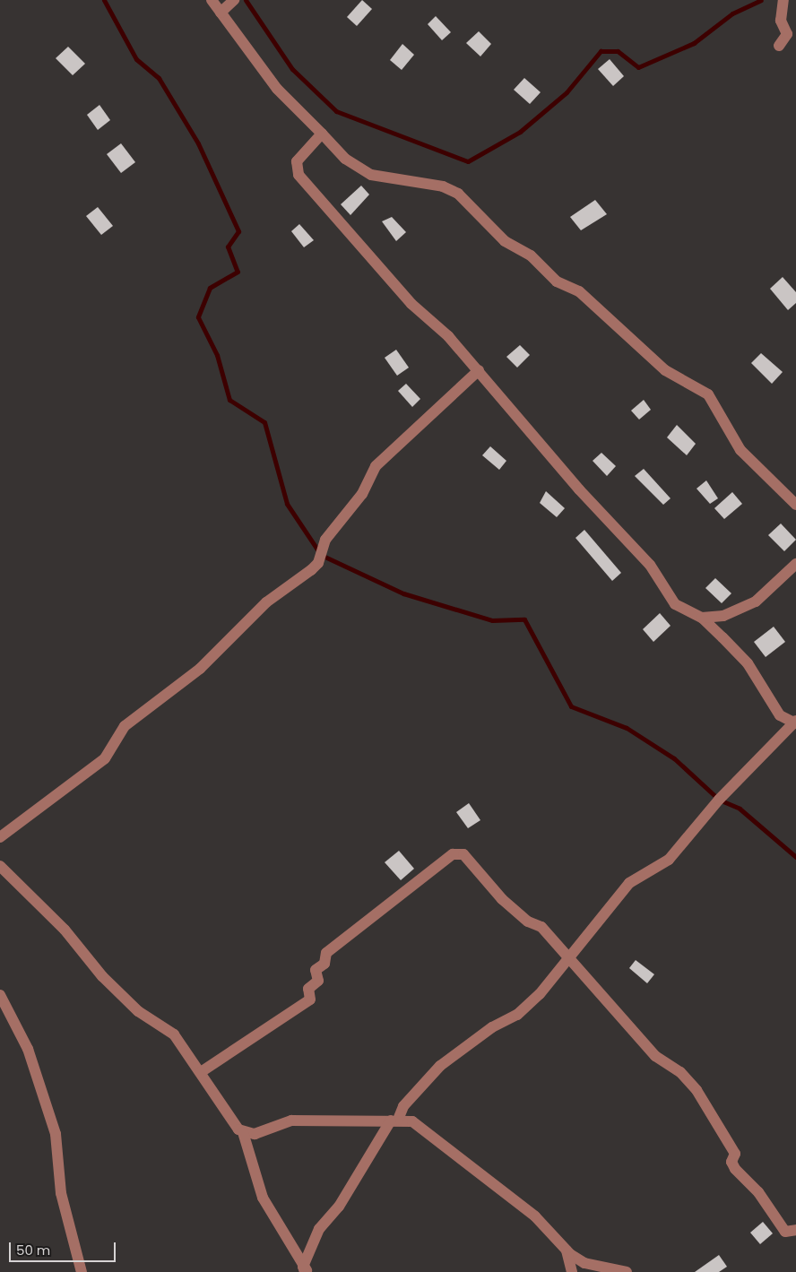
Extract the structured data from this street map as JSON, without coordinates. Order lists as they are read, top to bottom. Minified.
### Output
{"scale_bar":"50 m"}
